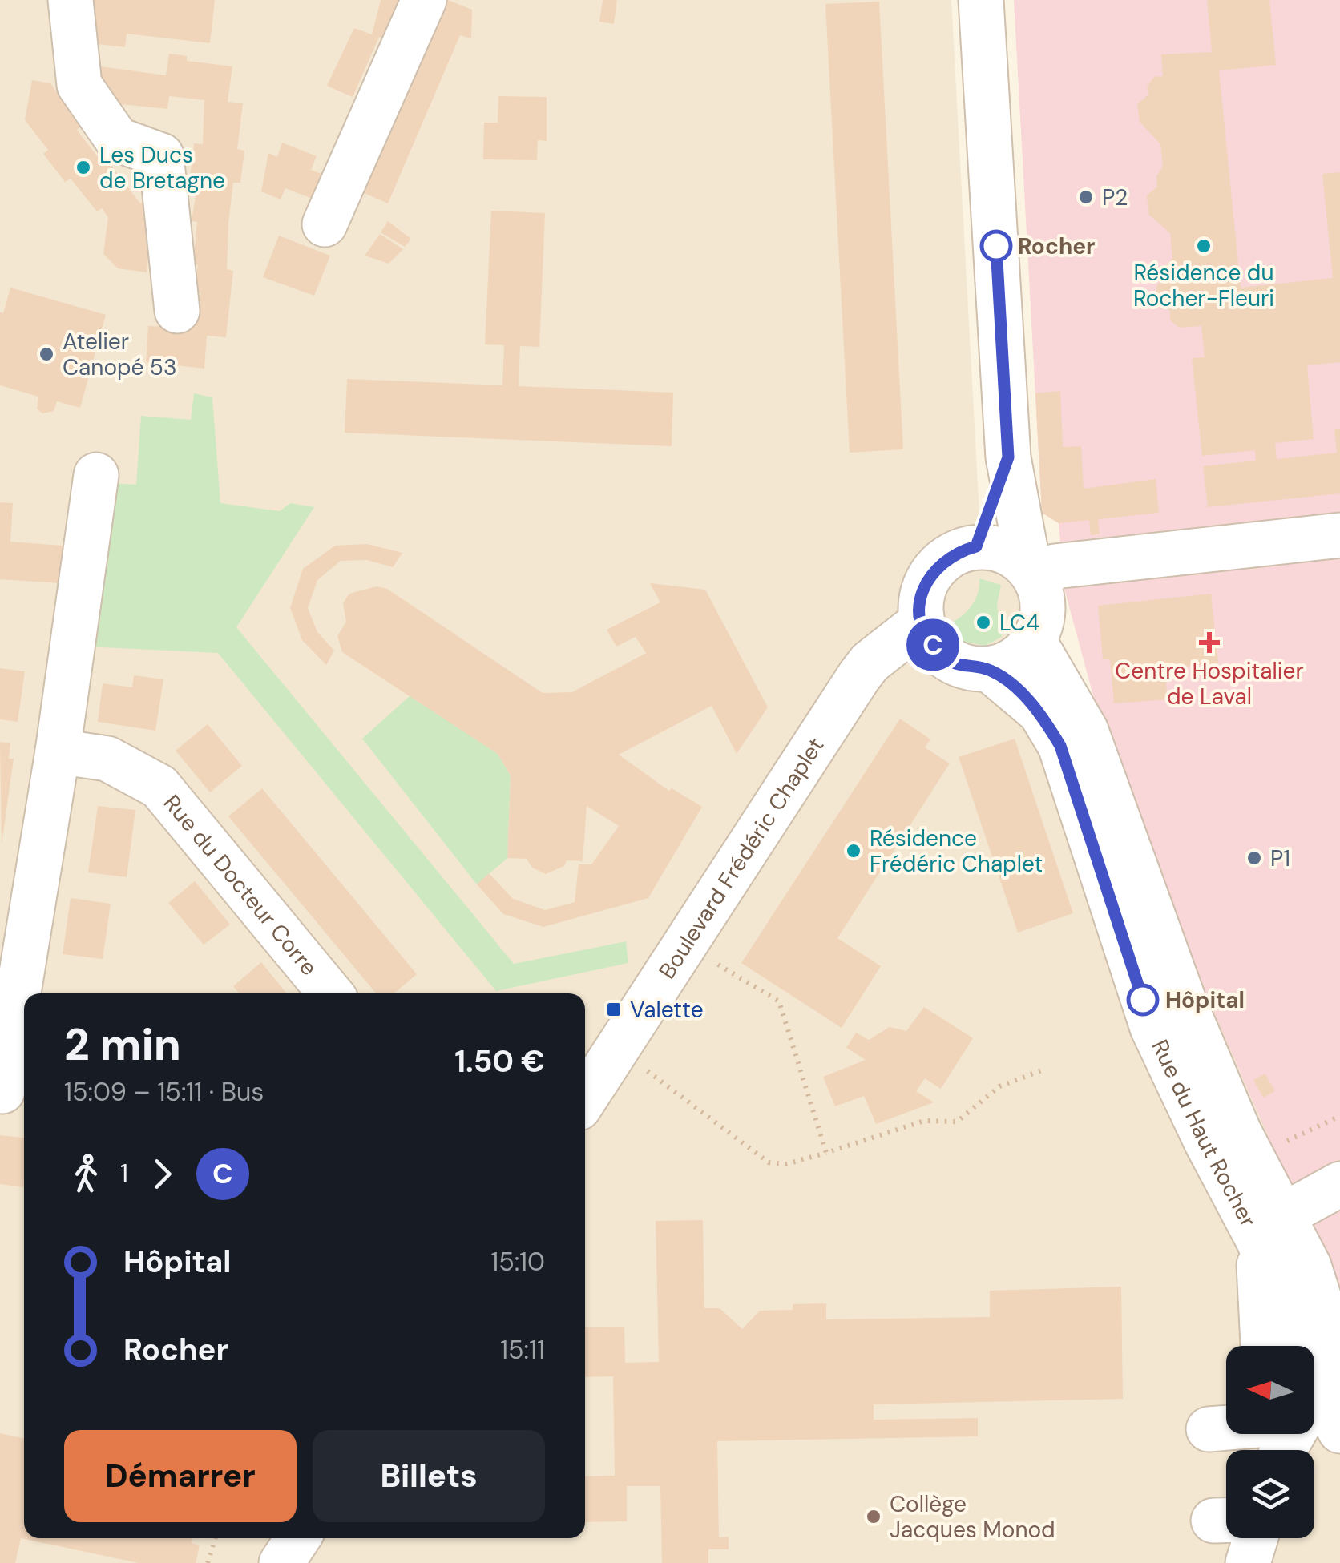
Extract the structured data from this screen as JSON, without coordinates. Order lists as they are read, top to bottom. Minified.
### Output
{"streets":{"street":["Boulevard Frédéric Chaplet","Rue du Docteur Corre","Rue du Haut Rocher"]},"crossings":[["Boulevard Frédéric Chaplet","Rue du Haut Rocher"]],"places":{"other":["Les Ducs de Bretagne","P2","Rocher","Résidence du Rocher-Fleuri","Atelier Canopé 53","LC4","Résidence Frédéric Chaplet","P1","Hôpital","Collège Jacques Monod"],"health":["Centre Hospitalier de Laval"],"transit":["Valette"]},"lines":["bus line C"],"north":"left","page":{"on_map":"C","heading":["2 min","15:09 – 15:11 · Bus","1.50 €"],"legs":["1","C"],"list":[{"name":"Hôpital","value":"15:10"},{"name":"Rocher","value":"15:11"}],"buttons":["Démarrer","Billets"]}}
